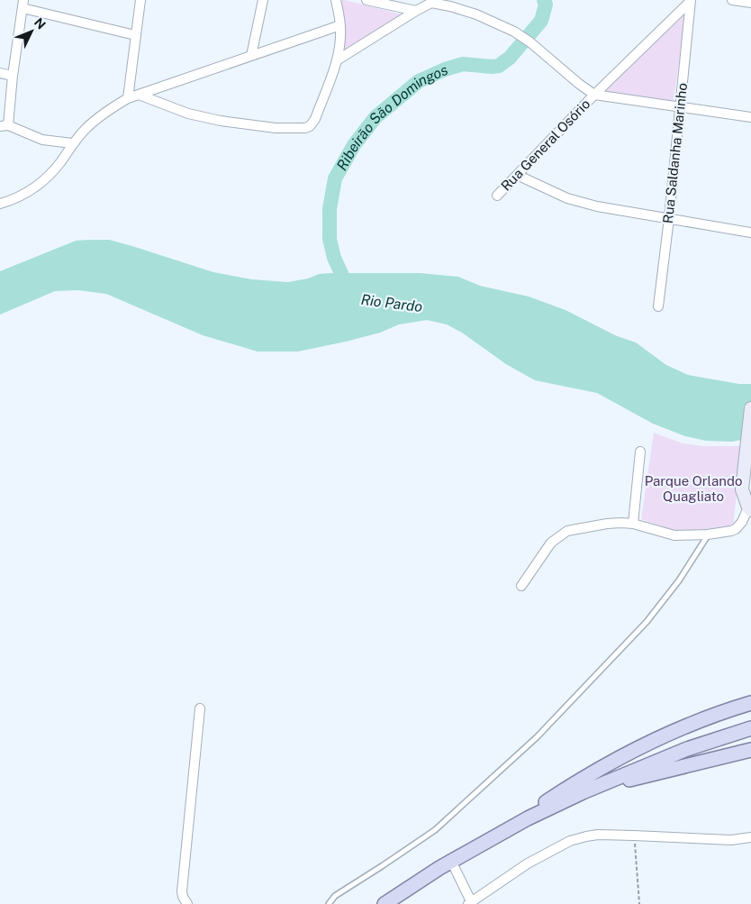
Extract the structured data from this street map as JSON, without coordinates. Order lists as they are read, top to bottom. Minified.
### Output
{"streets":{"street":["Rua General Osório","Rua Saldanha Marinho"]},"crossings":[["Rua General Osório","Rua Saldanha Marinho"]],"water":["Ribeirão São Domingos","Rio Pardo"],"parks":["Parque Orlando Quagliato"],"north":"top right"}
